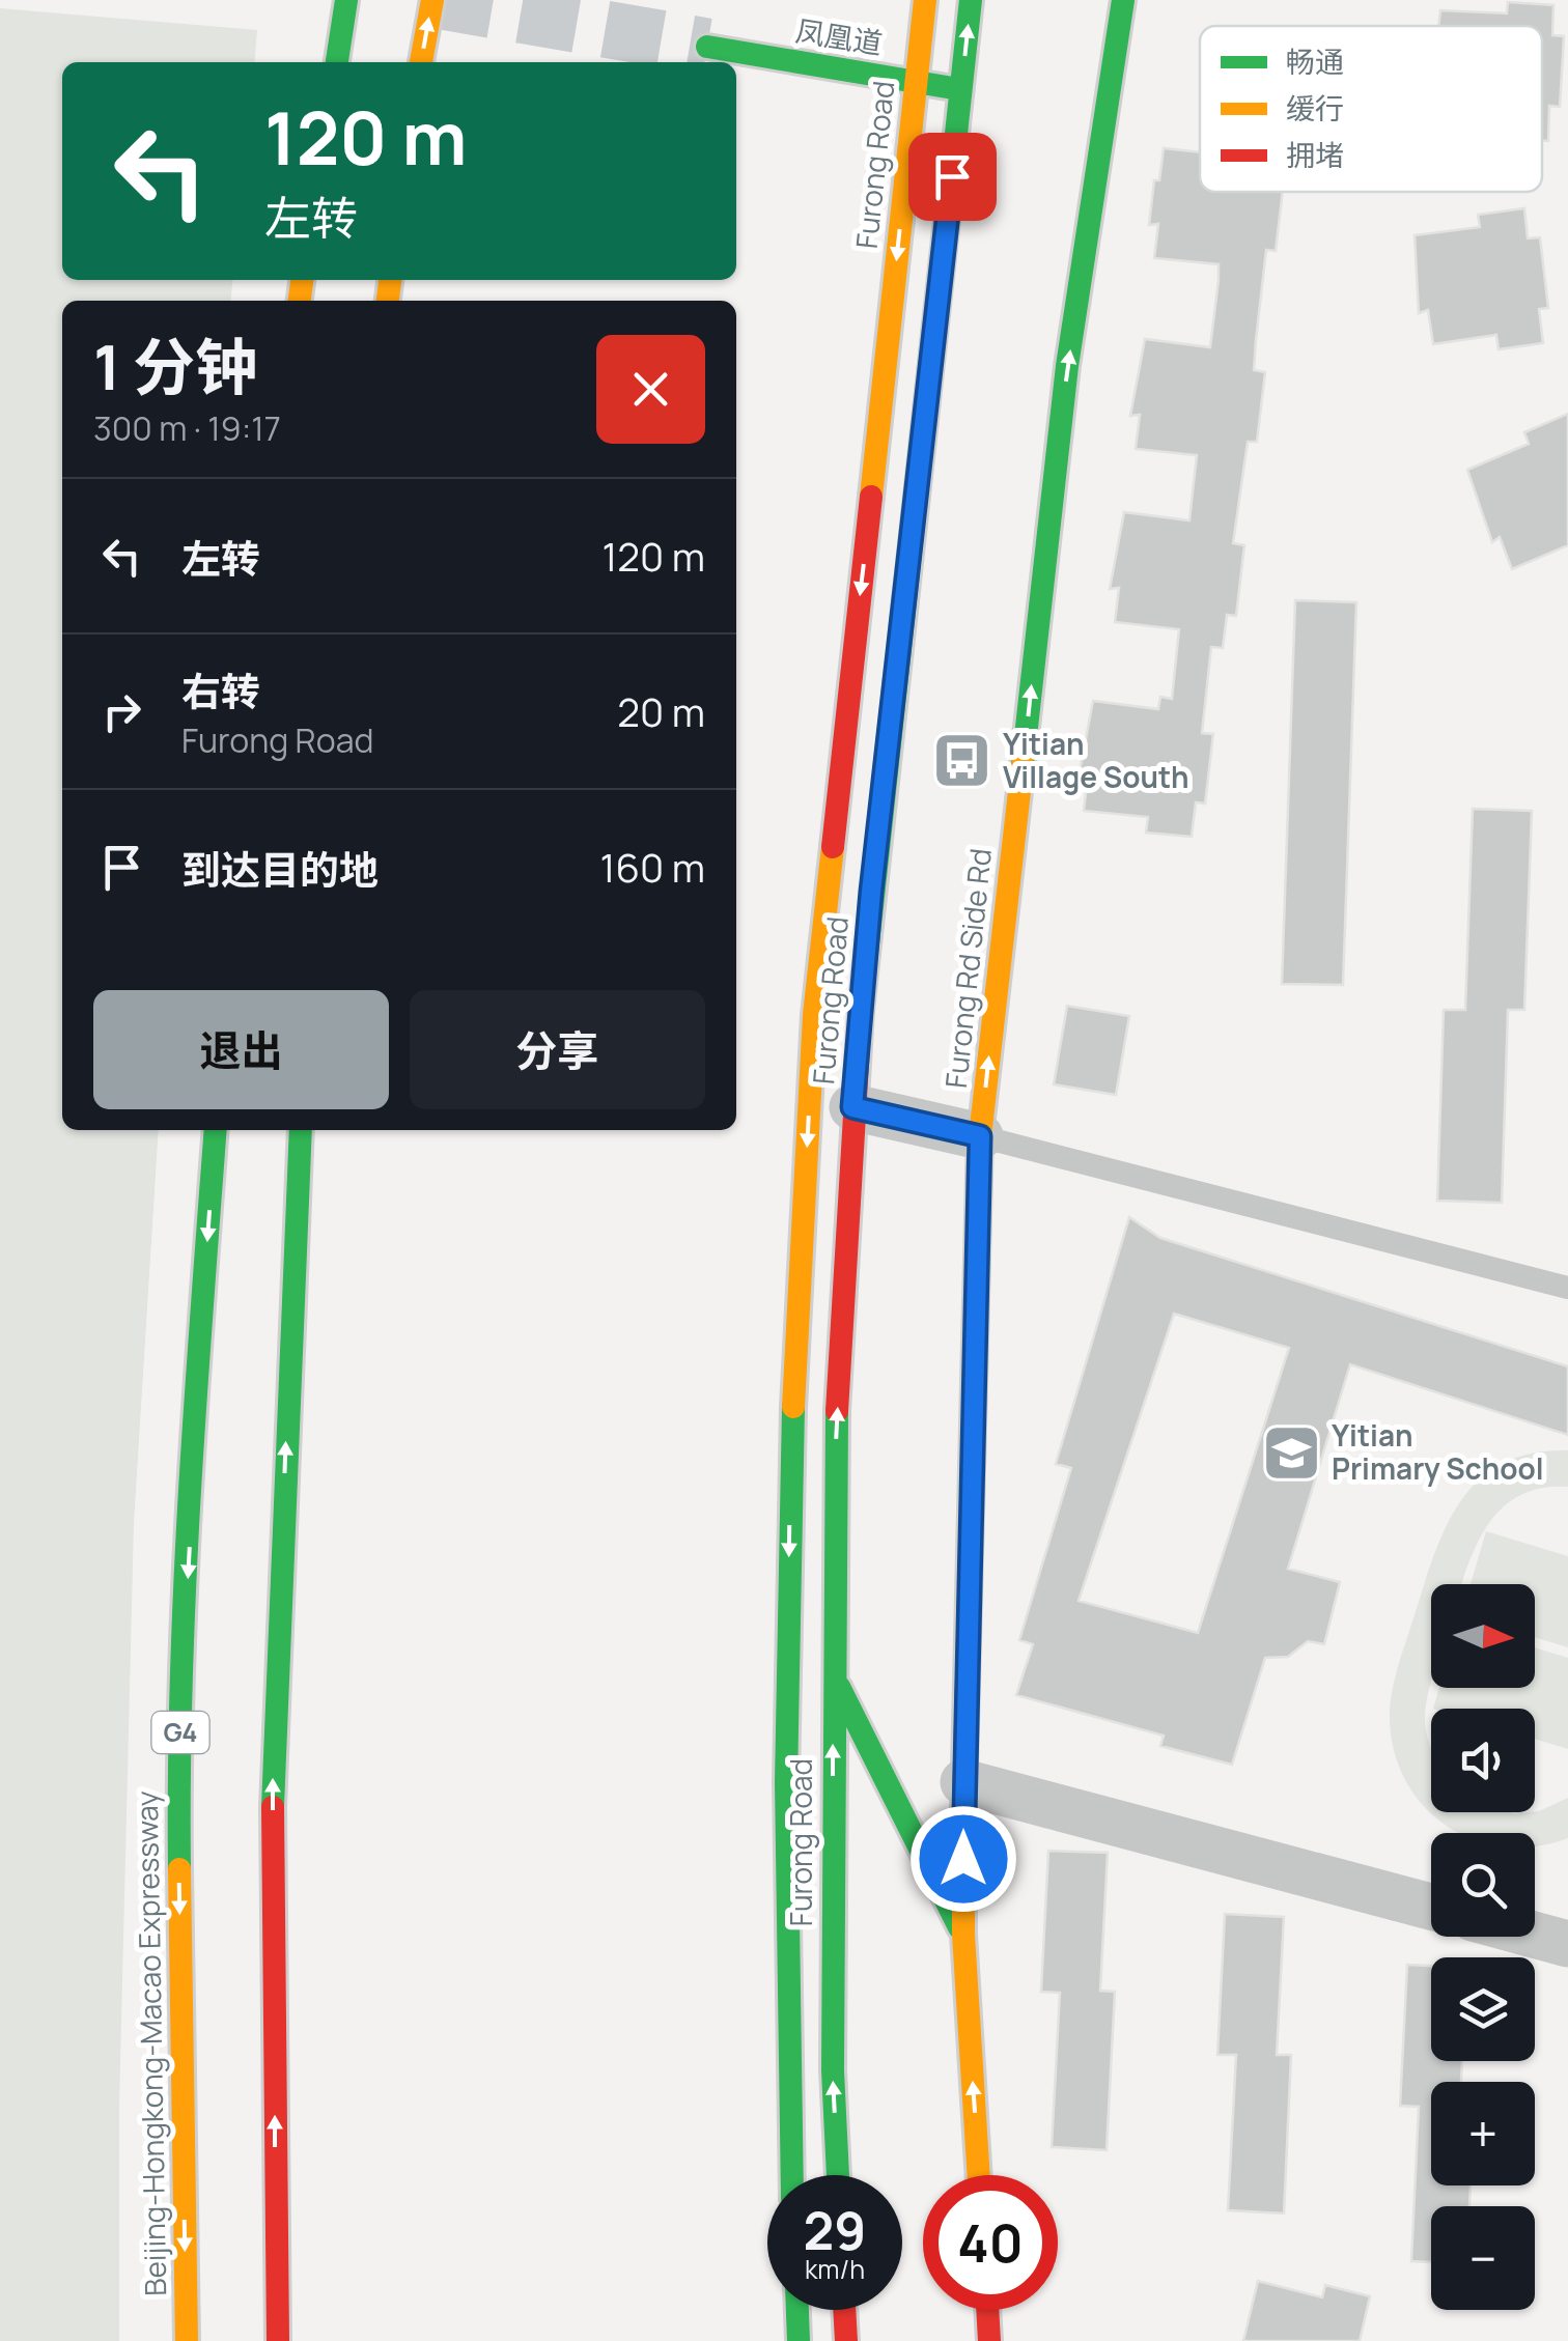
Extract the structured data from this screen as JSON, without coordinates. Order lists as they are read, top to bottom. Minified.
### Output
{"streets":{"main road":["凤凰道","Furong Road","Furong Rd Side Rd","G4","Beijing-Hongkong-Macao Expressway"]},"crossings":[["凤凰道","Furong Road"]],"one_way":["Furong Rd Side Rd"],"places":{"bus stop":["Yitian Village South"],"school or university":["Yitian Primary School"]},"legend":["畅通","缓行","拥堵"],"north":"right","page":{"turn":["120 m","左转"],"heading":["1 分钟","300 m · 19:17"],"list":[{"name":"左转","value":"120 m"},{"name":"右转","note":"Furong Road","value":"20 m"},{"name":"到达目的地","value":"160 m"}],"buttons":["退出","分享"],"map_buttons":["+","−"],"speed":"29 km/h","limit":"40"}}
